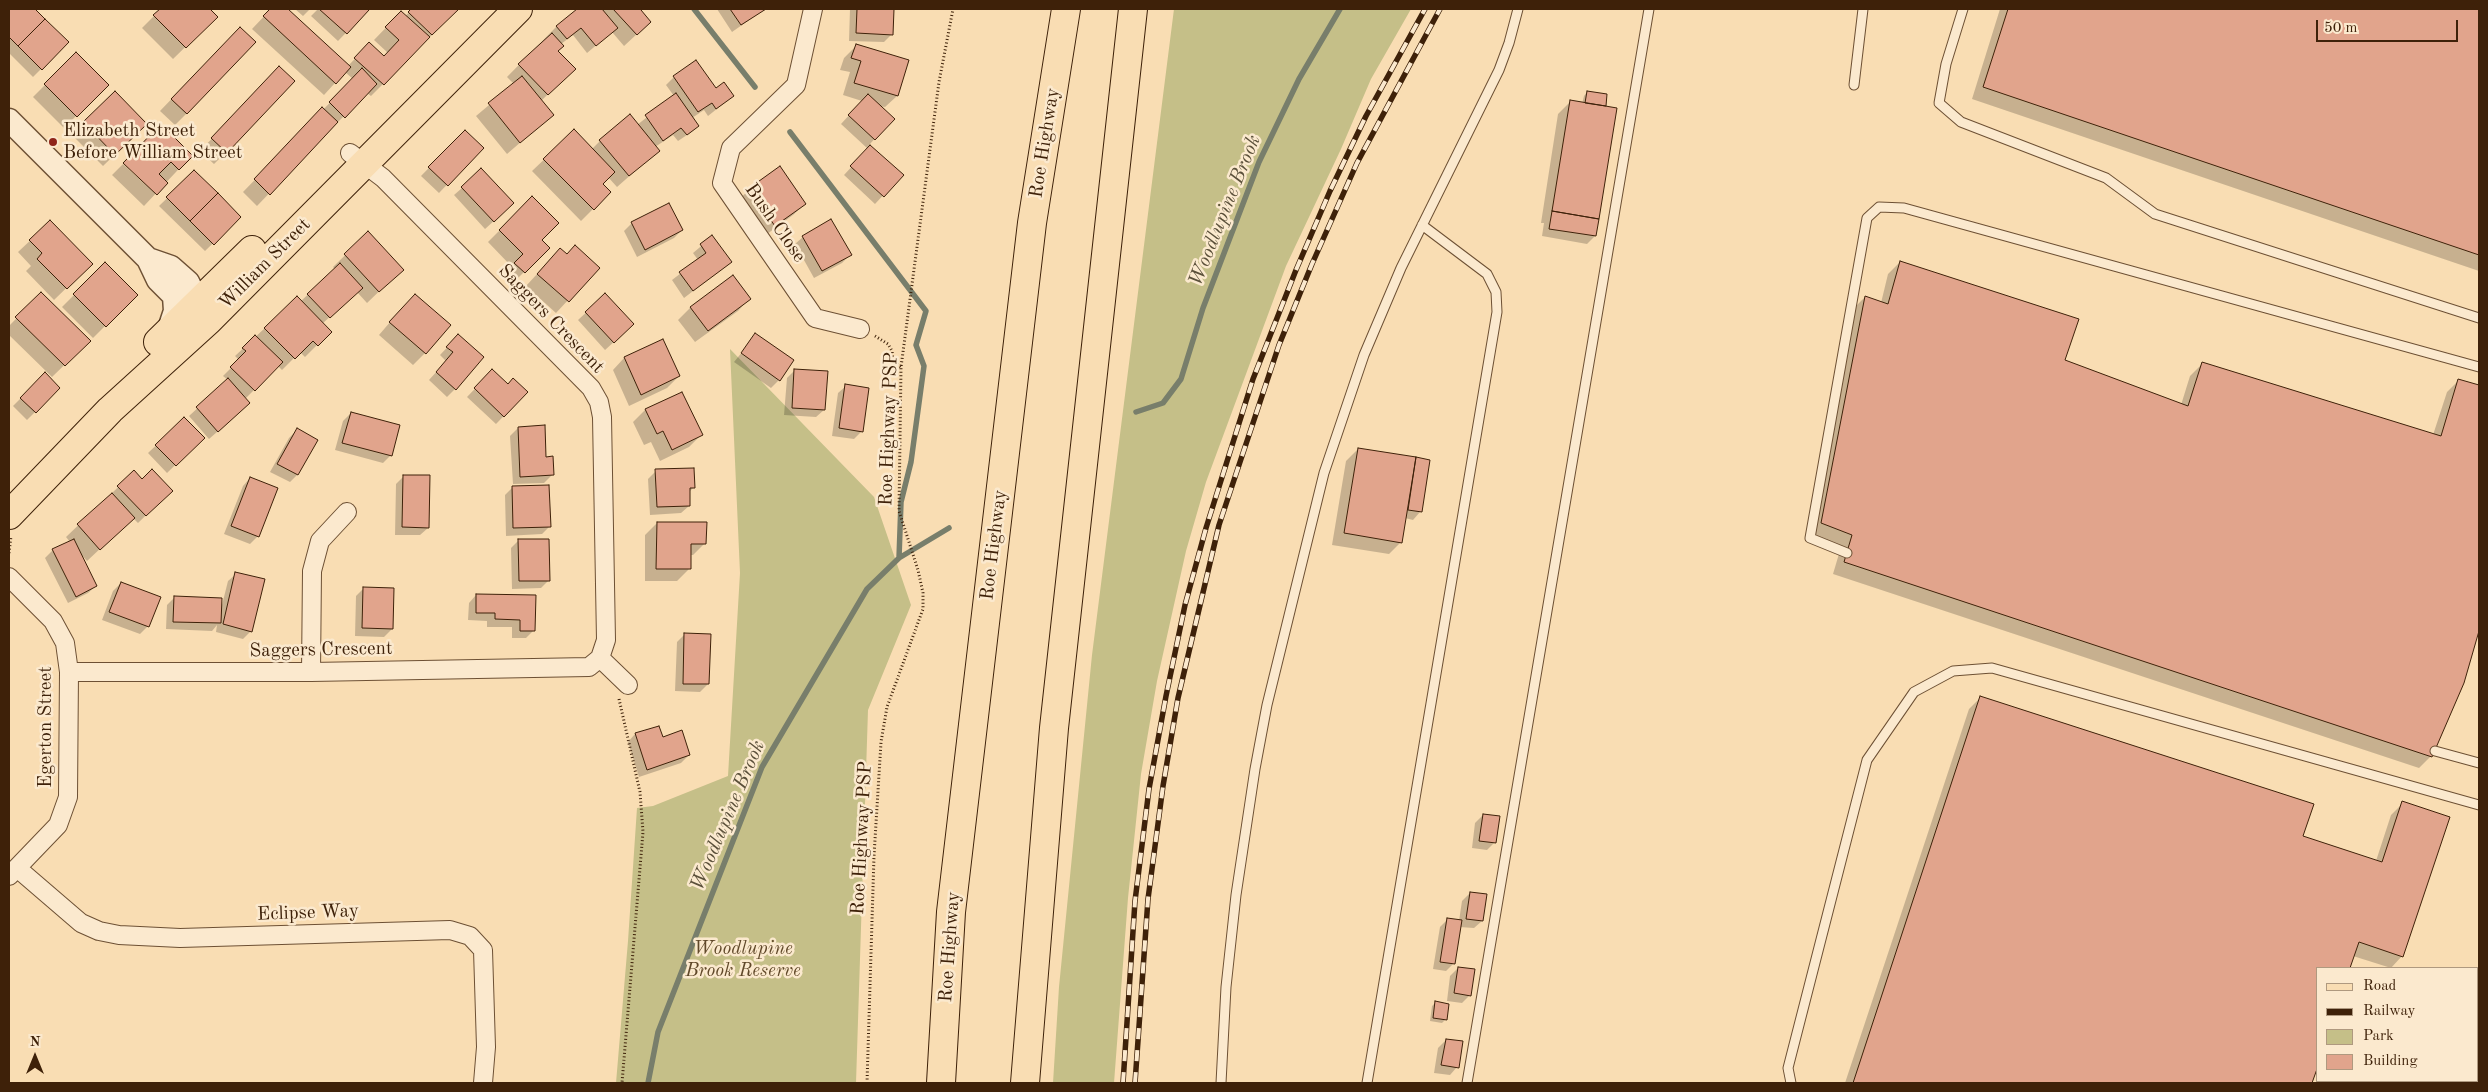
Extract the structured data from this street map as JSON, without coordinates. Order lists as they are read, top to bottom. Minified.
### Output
{"streets":{"main road":["Roe Highway","William Street"],"street":["Bush Close","Saggers Crescent","Egerton Street","Eclipse Way"],"path":["Roe Highway PSP"]},"crossings":[["William Street","Saggers Crescent"],["Saggers Crescent","Egerton Street"],["Egerton Street","Eclipse Way"]],"water":["Woodlupine Brook"],"parks":["Woodlupine Brook Reserve"],"places":["Elizabeth Street Before William Street"],"legend":["Road","Railway","Park","Building"],"scale_bar":"50 m","north":"top"}
